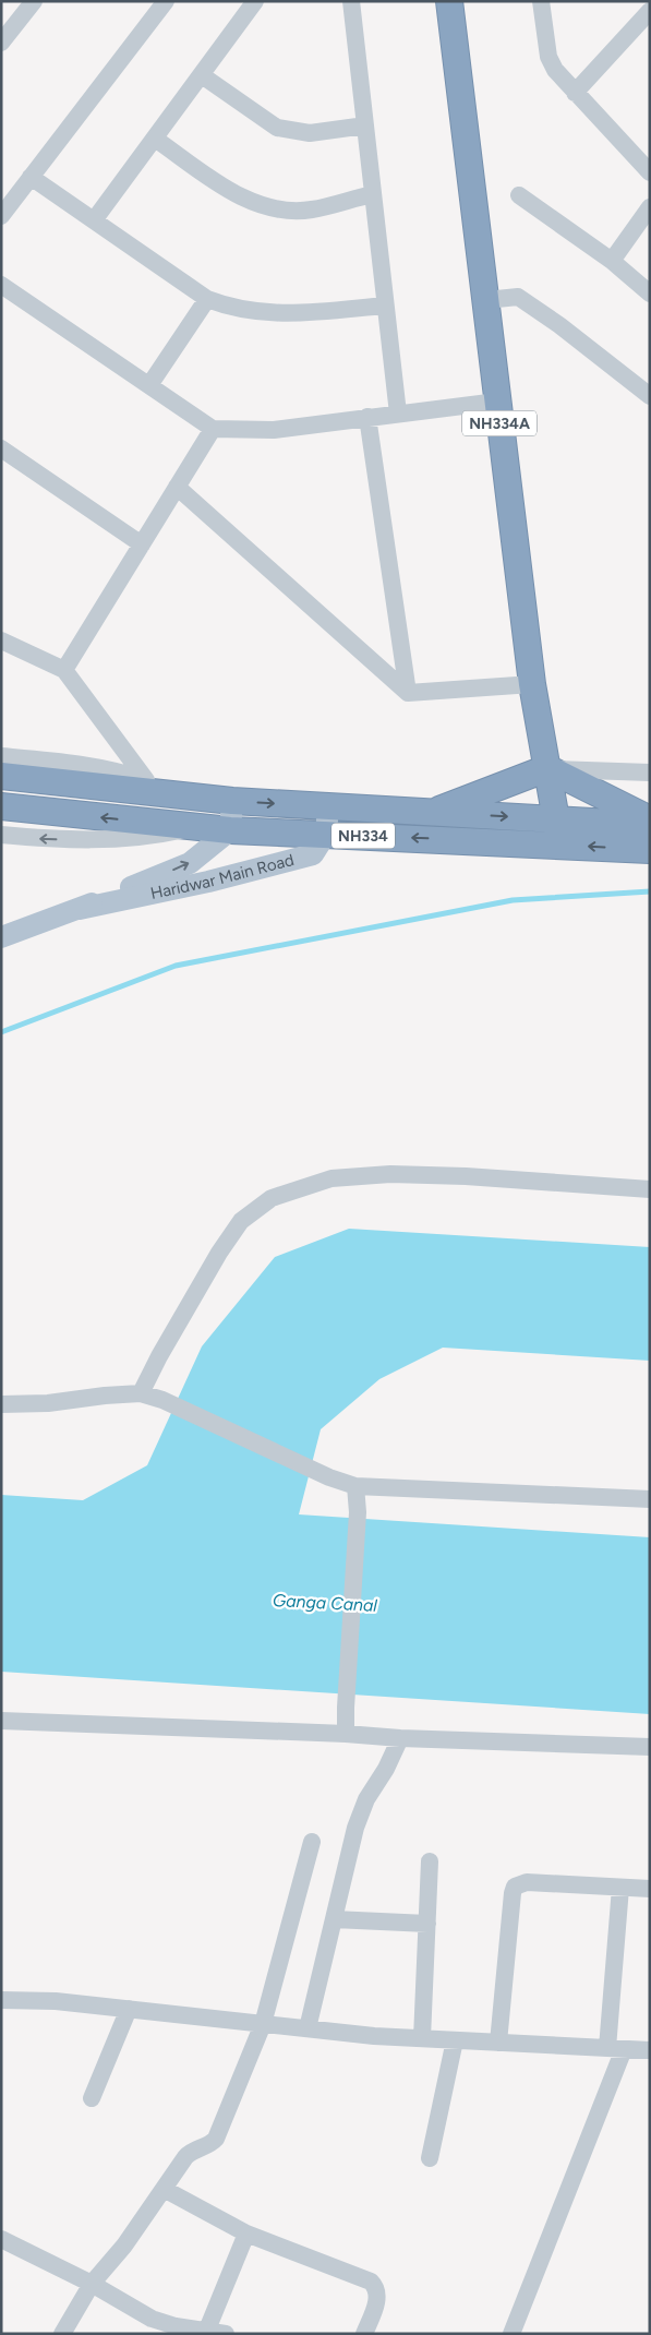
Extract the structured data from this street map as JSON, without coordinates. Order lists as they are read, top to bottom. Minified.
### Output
{"streets":{"highway":["NH334A","NH334"],"main road":["Haridwar Main Road"]},"crossings":[["NH334A","NH334"],["NH334","Haridwar Main Road"]],"water":["Ganga Canal"]}
